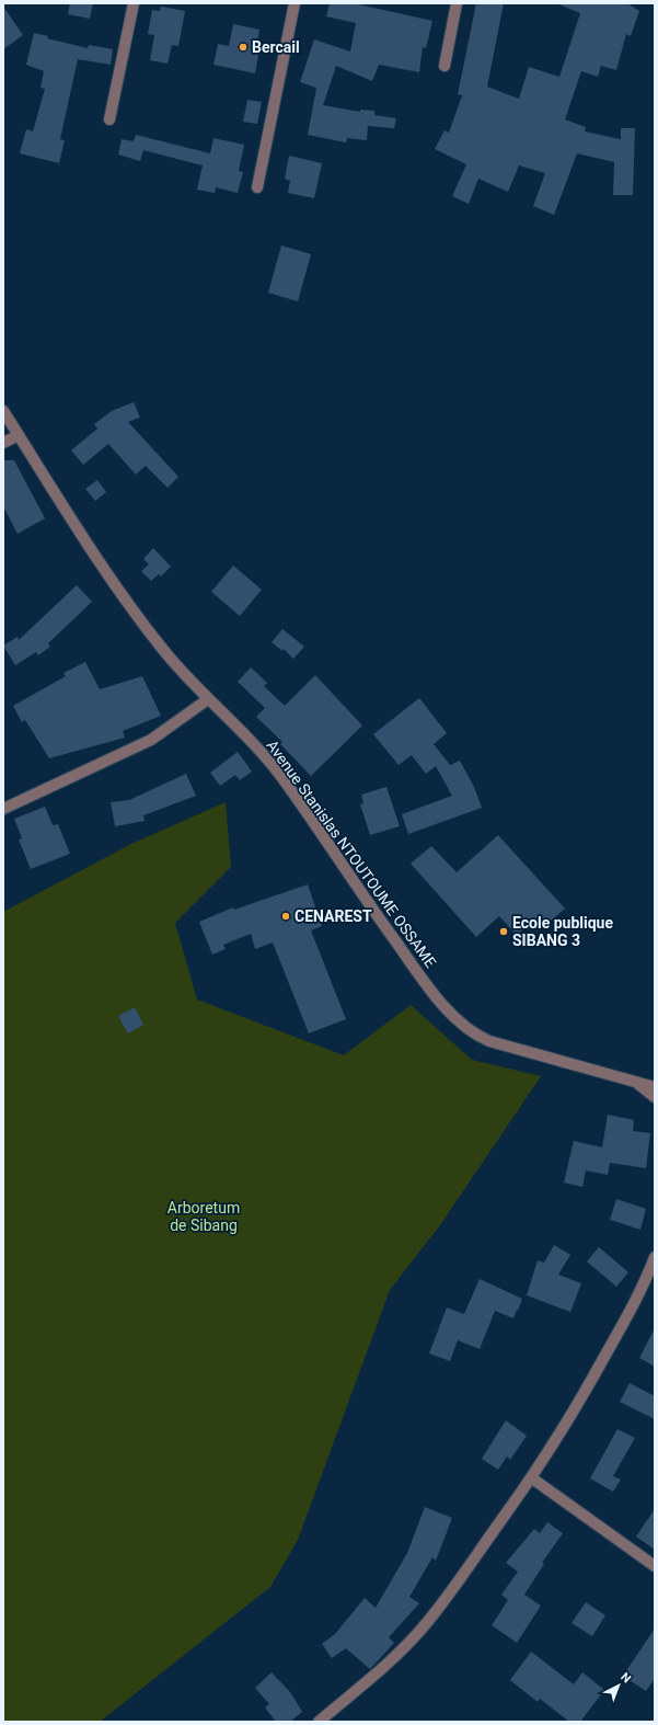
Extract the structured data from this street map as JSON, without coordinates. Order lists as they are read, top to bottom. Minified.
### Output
{"streets":{"street":["Avenue Stanislas NTOUTOUME OSSAME"]},"parks":["Arboretum de Sibang"],"places":["Bercail","CENAREST","Ecole publique SIBANG 3"],"north":"top right"}
